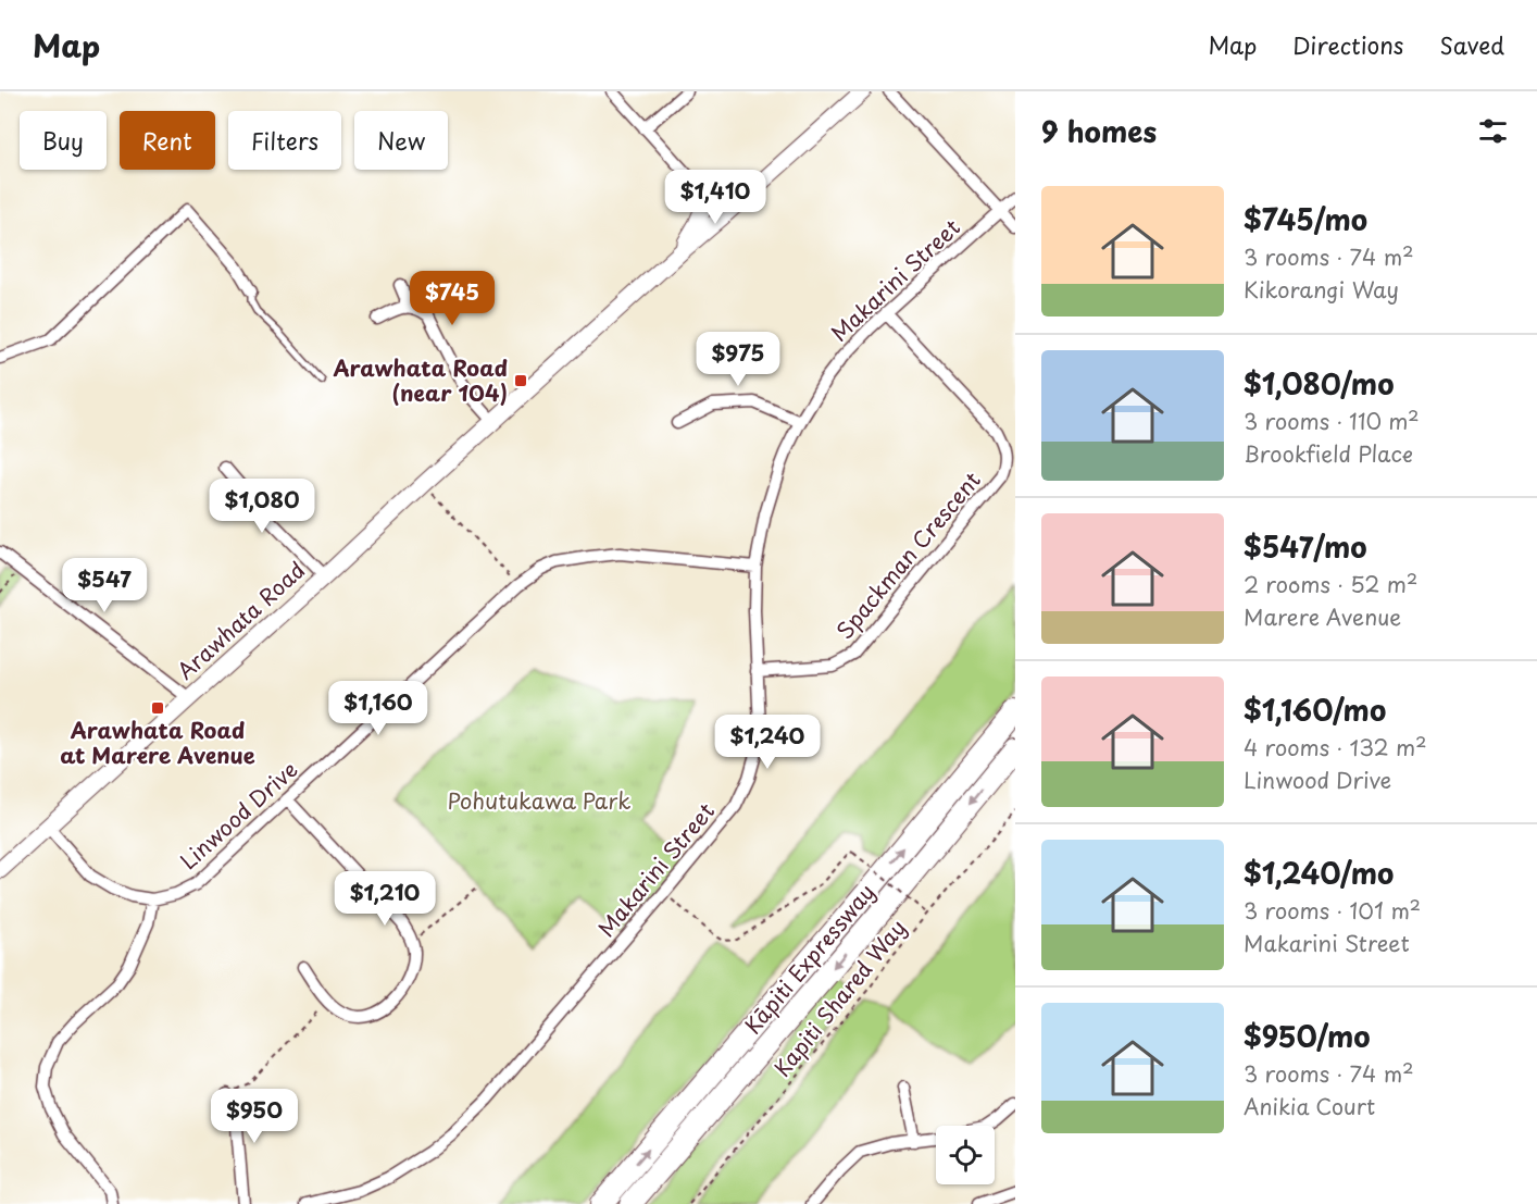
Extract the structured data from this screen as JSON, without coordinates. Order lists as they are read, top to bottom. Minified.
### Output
{"streets":{"highway":["Kāpiti Expressway"],"main road":["Arawhata Road"],"street":["Makarini Street","Spackman Crescent","Linwood Drive"],"path":["Kapiti Shared Way"]},"crossings":[["Makarini Street","Spackman Crescent"],["Makarini Street","Linwood Drive"],["Arawhata Road","Linwood Drive"]],"parks":["Pohutukawa Park"],"places":{"transit":["Arawhata Road (near 104)","Arawhata Road at Marere Avenue"]},"page":{"header":"Map","nav":["Map","Directions","Saved"],"heading":"9 homes","chip":["Buy","Rent","Filters","New"],"price":["$1,410","$745","$975","$1,080","$547","$1,160","$1,240","$1,210","$950"],"list":[{"name":"$745/mo","note":"3 rooms · 74 m² · Kikorangi Way"},{"name":"$1,080/mo","note":"3 rooms · 110 m² · Brookfield Place"},{"name":"$547/mo","note":"2 rooms · 52 m² · Marere Avenue"},{"name":"$1,160/mo","note":"4 rooms · 132 m² · Linwood Drive"},{"name":"$1,240/mo","note":"3 rooms · 101 m² · Makarini Street"},{"name":"$950/mo","note":"3 rooms · 74 m² · Anikia Court"}]}}
